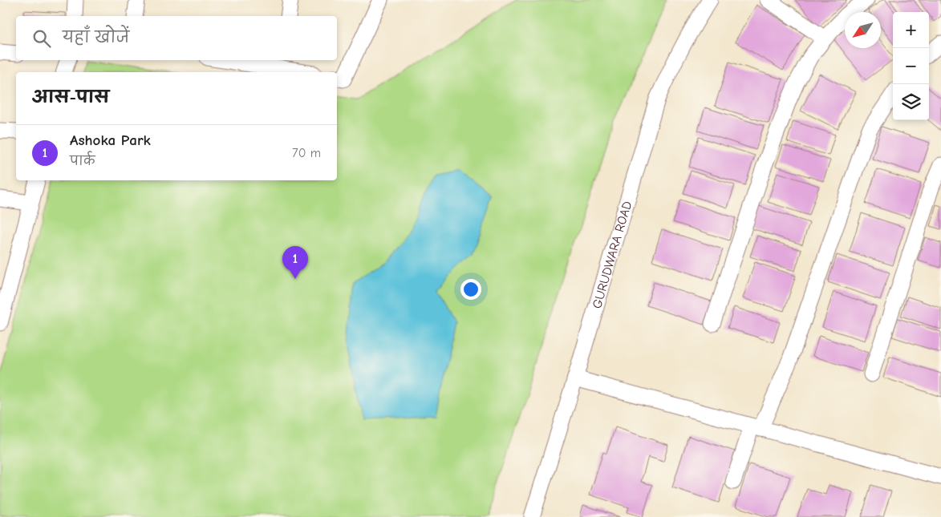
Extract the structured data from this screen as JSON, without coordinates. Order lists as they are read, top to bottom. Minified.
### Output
{"streets":{"street":["GURUDWARA ROAD"]},"north":"bottom left","page":{"map_buttons":["+","−"],"search":"यहाँ खोजें","heading":"आस-पास","list":[{"mark":"1","name":"Ashoka Park","note":"पार्क","value":"70 m"}],"pins":"1"}}
